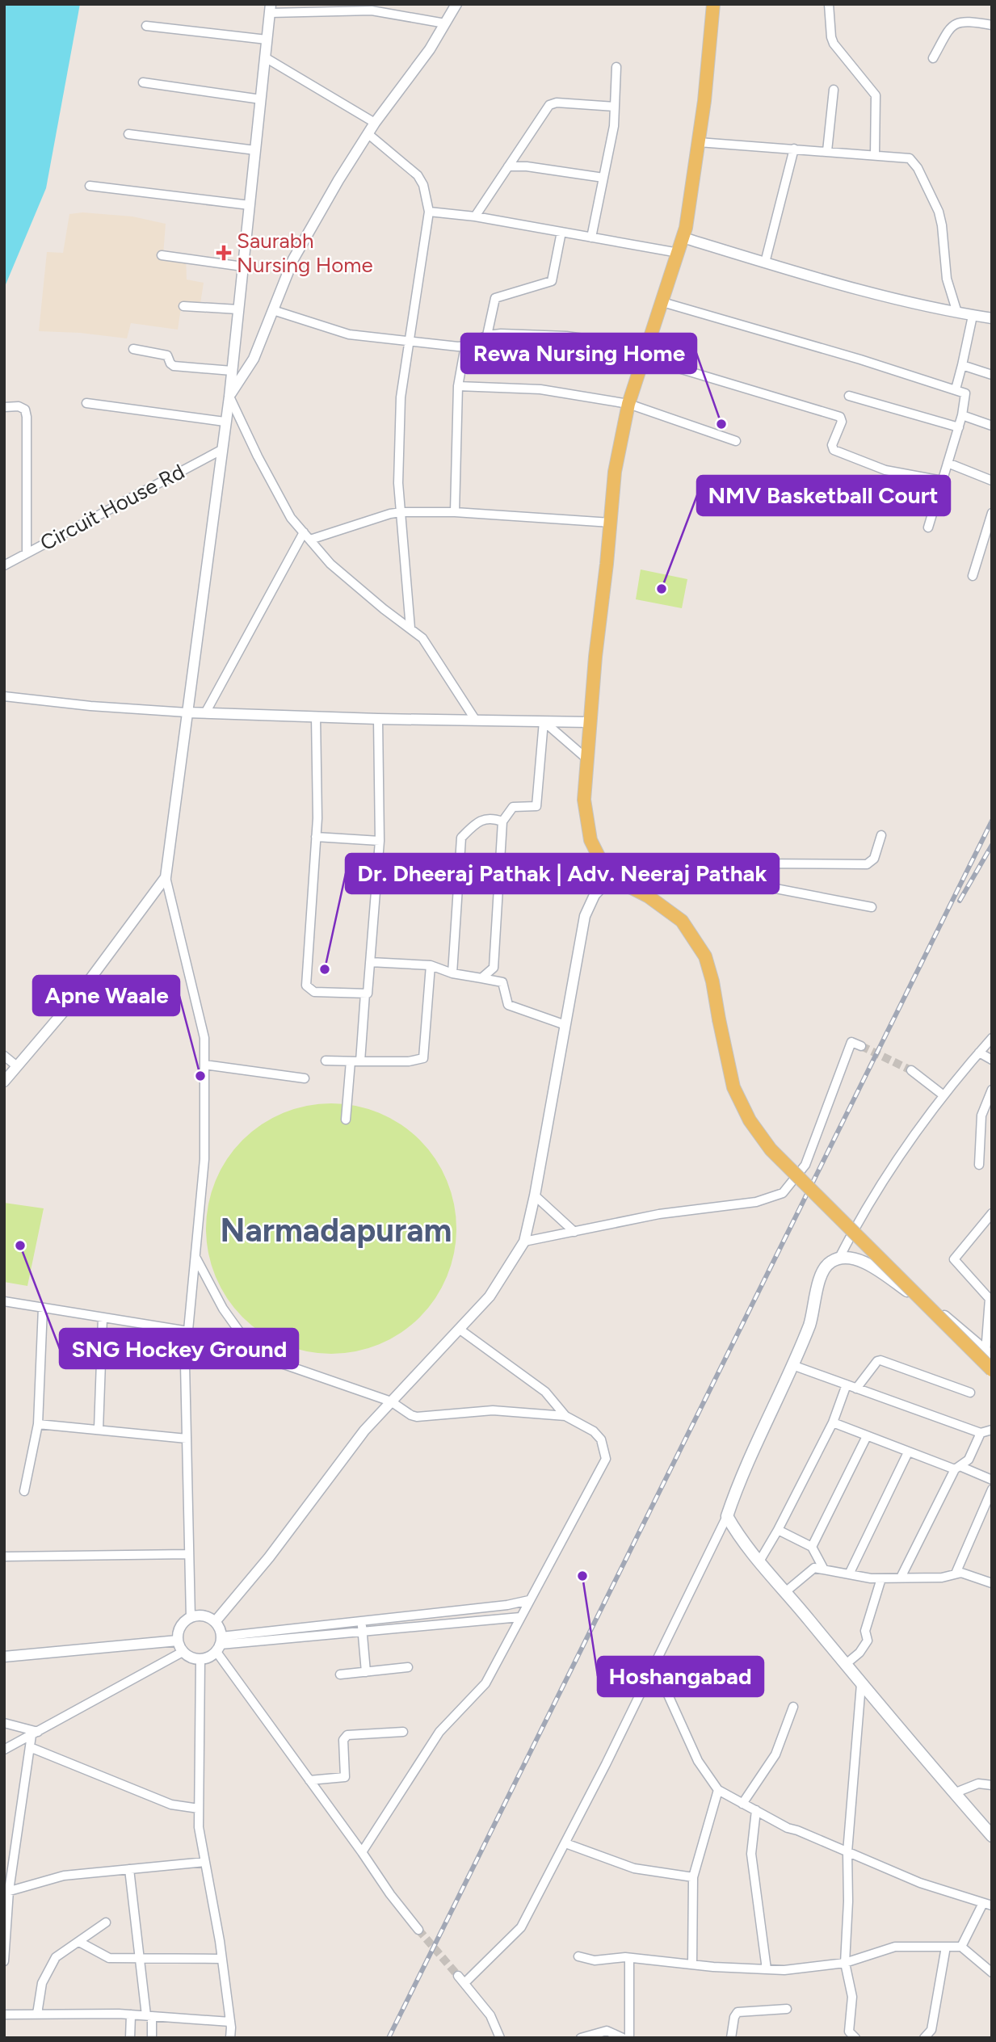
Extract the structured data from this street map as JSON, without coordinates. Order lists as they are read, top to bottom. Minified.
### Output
{"streets":{"street":["Circuit House Rd"]},"districts":["Narmadapuram"],"places":{"health":["Saurabh Nursing Home"],"other":["Rewa Nursing Home","NMV Basketball Court","Dr. Dheeraj Pathak | Adv. Neeraj Pathak","Apne Waale","SNG Hockey Ground","Hoshangabad"]}}
